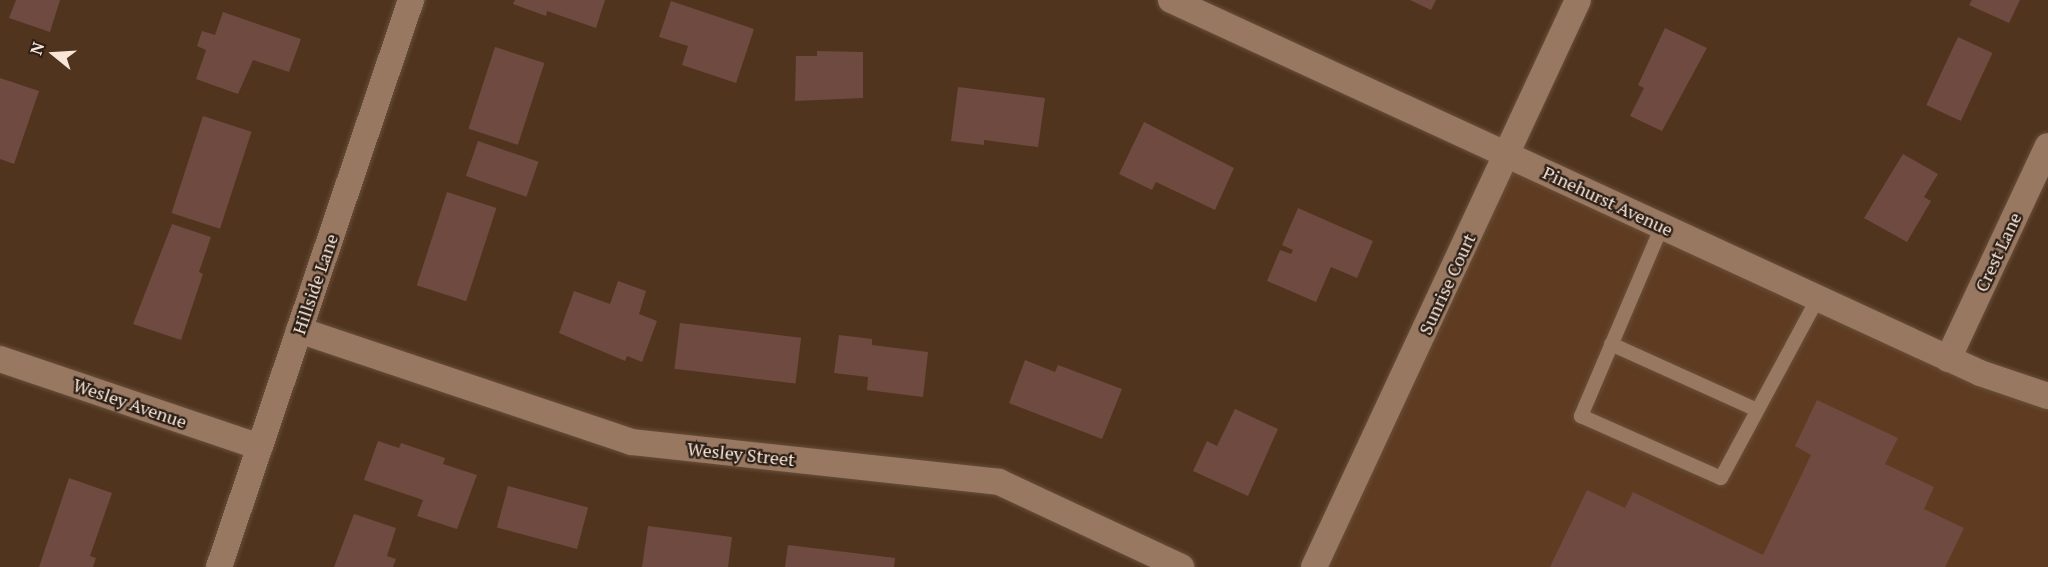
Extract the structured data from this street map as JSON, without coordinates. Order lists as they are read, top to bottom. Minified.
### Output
{"streets":{"street":["Pinehurst Avenue","Crest Lane","Hillside Lane","Sunrise Court","Wesley Avenue","Wesley Street"]},"crossings":[["Pinehurst Avenue","Crest Lane"],["Pinehurst Avenue","Sunrise Court"],["Hillside Lane","Wesley Avenue"],["Hillside Lane","Wesley Street"]],"north":"left"}
